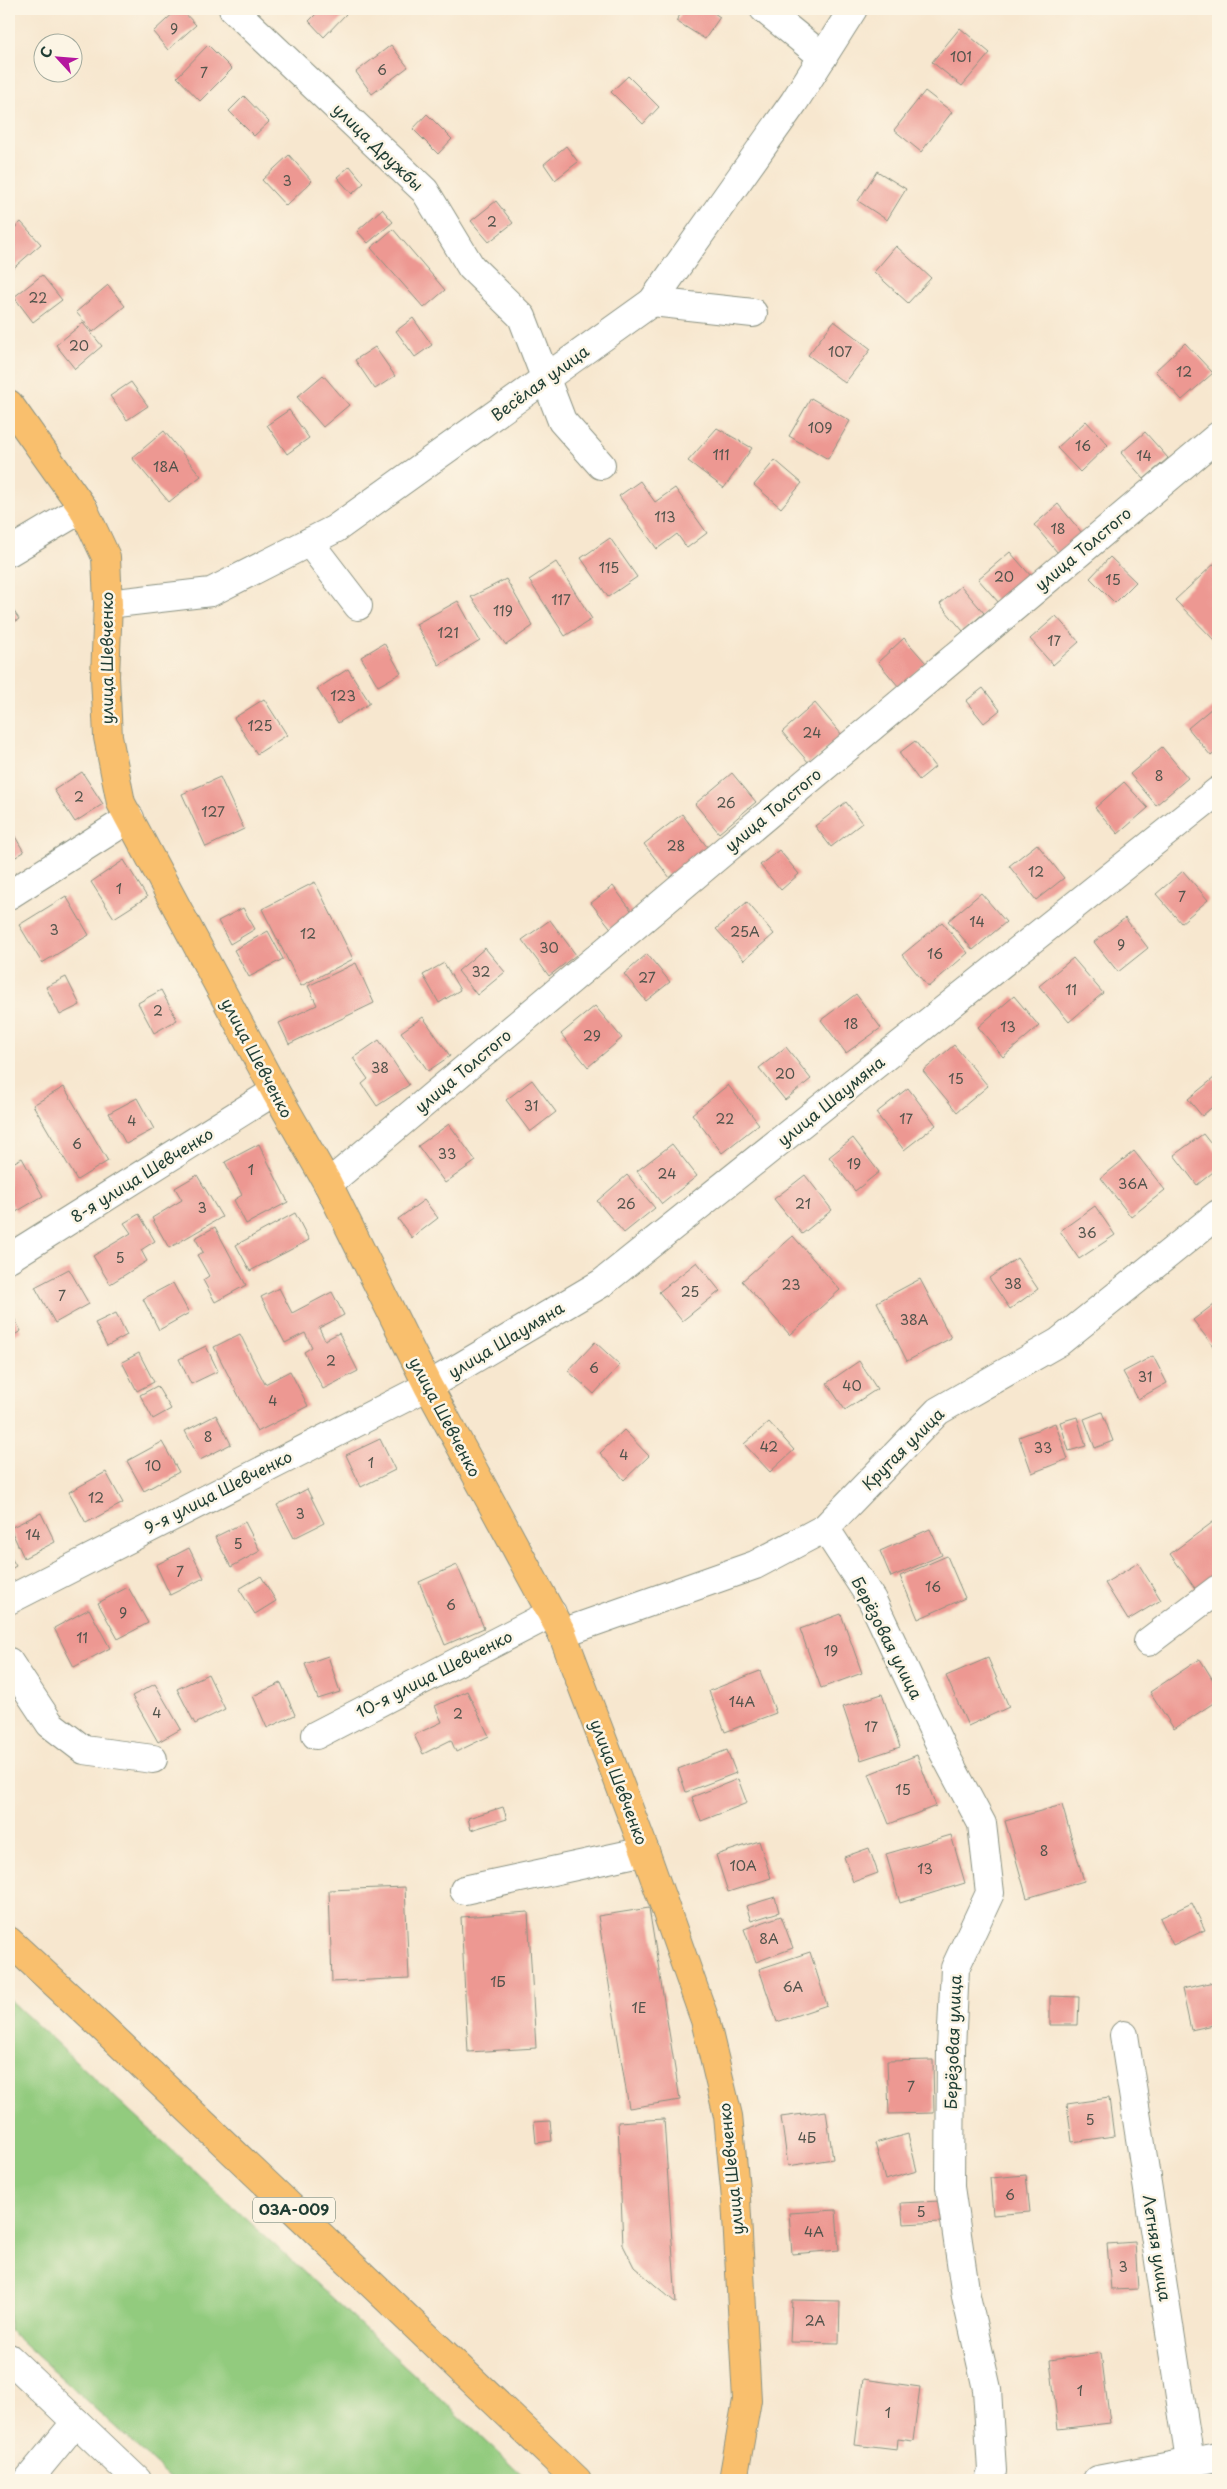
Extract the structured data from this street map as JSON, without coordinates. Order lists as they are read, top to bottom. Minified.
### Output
{"streets":{"main road":["улица Шевченко","03А-009"],"street":["улица Дружбы","Весёлая улица","улица Толстого","улица Шаумяна","8-я улица Шевченко","Крутая улица","9-я улица Шевченко","Берёзовая улица","10-я улица Шевченко","Летняя улица"]},"crossings":[["улица Дружбы","Весёлая улица"],["Весёлая улица","улица Шевченко"],["улица Толстого","улица Шевченко"],["улица Шевченко","улица Шаумяна"],["улица Шевченко","8-я улица Шевченко"],["улица Шевченко","Крутая улица"],["улица Шевченко","9-я улица Шевченко"],["улица Шевченко","10-я улица Шевченко"],["улица Шаумяна","9-я улица Шевченко"],["Крутая улица","Берёзовая улица"],["Крутая улица","10-я улица Шевченко"]],"house_numbers":["9","101","6","7","3","2","22","20","107","12","109","16","111","14","18А","113","18","115","20","15","117","119","121","17","123","125","24","8","2","26","127","28","12","1","7","14","3","25А","12","9","30","16","32","27","11","2","18","13","29","38","20","15","31","22","17","4","6","33","19","1","24","36А","26","21","3","36","5","38","23","25","7","38А","2","6","31","40","4","8","42","33","4","1","10","12","3","14","5","7","16","6","9","11","19","14А","4","2","17","15","8","10А","13","8А","1Б","6А","1Е","7","5","4Б","6","5","4А","3","2А","1","1"],"north":"top left"}
